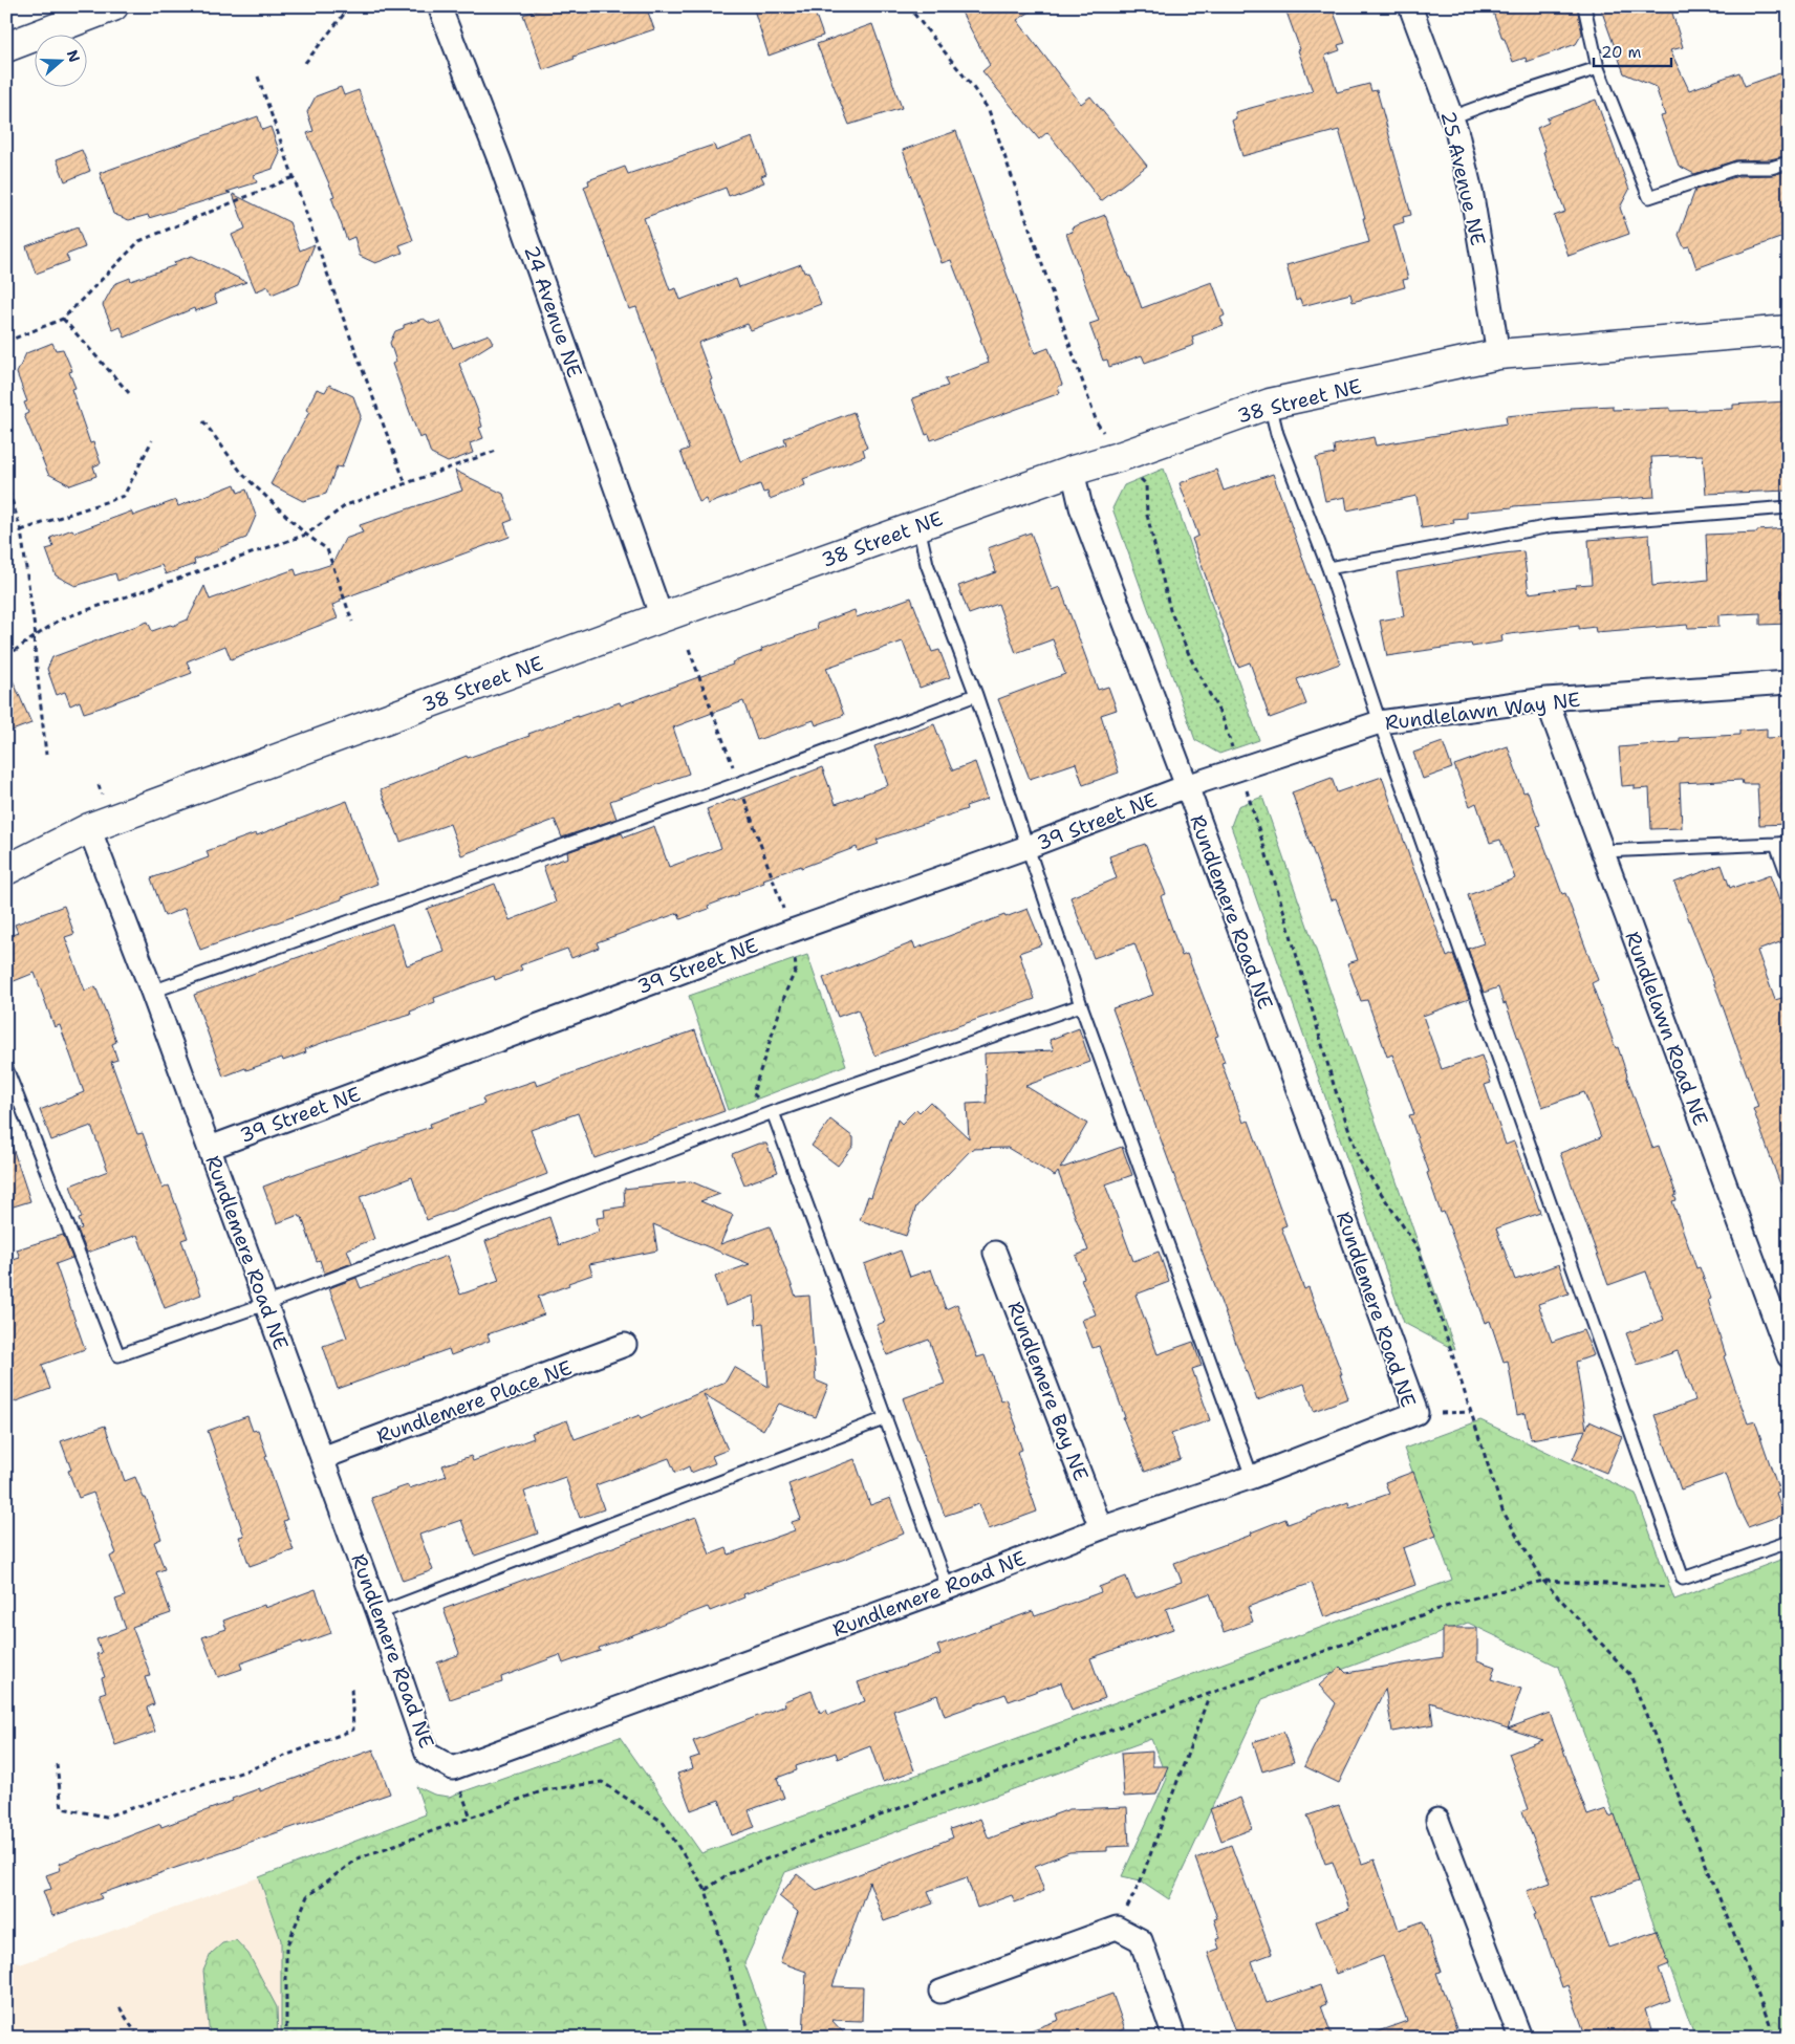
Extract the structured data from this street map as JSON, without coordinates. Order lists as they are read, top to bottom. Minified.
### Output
{"streets":{"street":["25 Avenue NE","24 Avenue NE","38 Street NE","Rundlelawn Way NE","39 Street NE","Rundlemere Road NE","Rundlelawn Road NE","Rundlemere Bay NE","Rundlemere Place NE"]},"crossings":[["25 Avenue NE","38 Street NE"],["24 Avenue NE","38 Street NE"],["38 Street NE","Rundlemere Road NE"],["Rundlelawn Way NE","39 Street NE"],["Rundlelawn Way NE","Rundlemere Road NE"],["Rundlelawn Way NE","Rundlelawn Road NE"],["39 Street NE","Rundlemere Road NE"],["Rundlemere Road NE","Rundlemere Bay NE"],["Rundlemere Road NE","Rundlemere Place NE"]],"scale_bar":"20 m","north":"right"}
